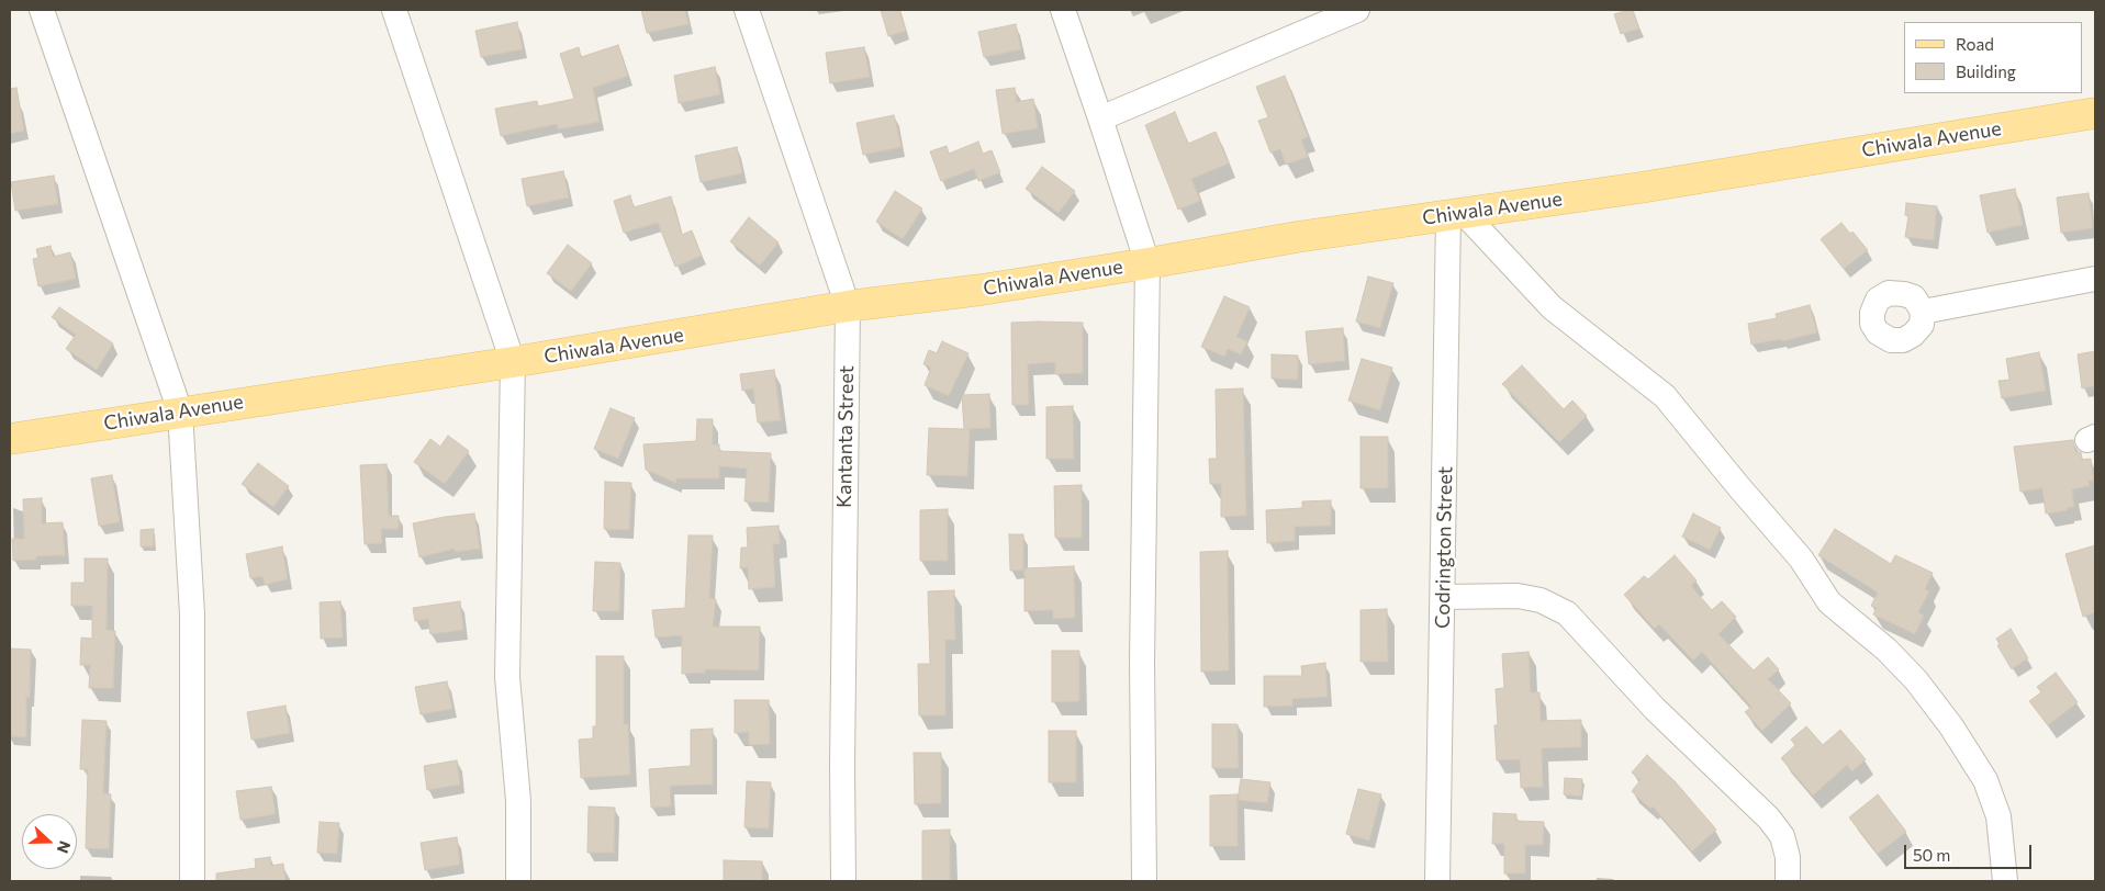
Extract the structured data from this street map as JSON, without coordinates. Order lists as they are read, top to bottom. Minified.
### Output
{"streets":{"main road":["Chiwala Avenue"],"street":["Kantanta Street","Codrington Street"]},"crossings":[["Chiwala Avenue","Kantanta Street"],["Chiwala Avenue","Codrington Street"]],"legend":["Road","Building"],"scale_bar":"50 m","north":"right"}
